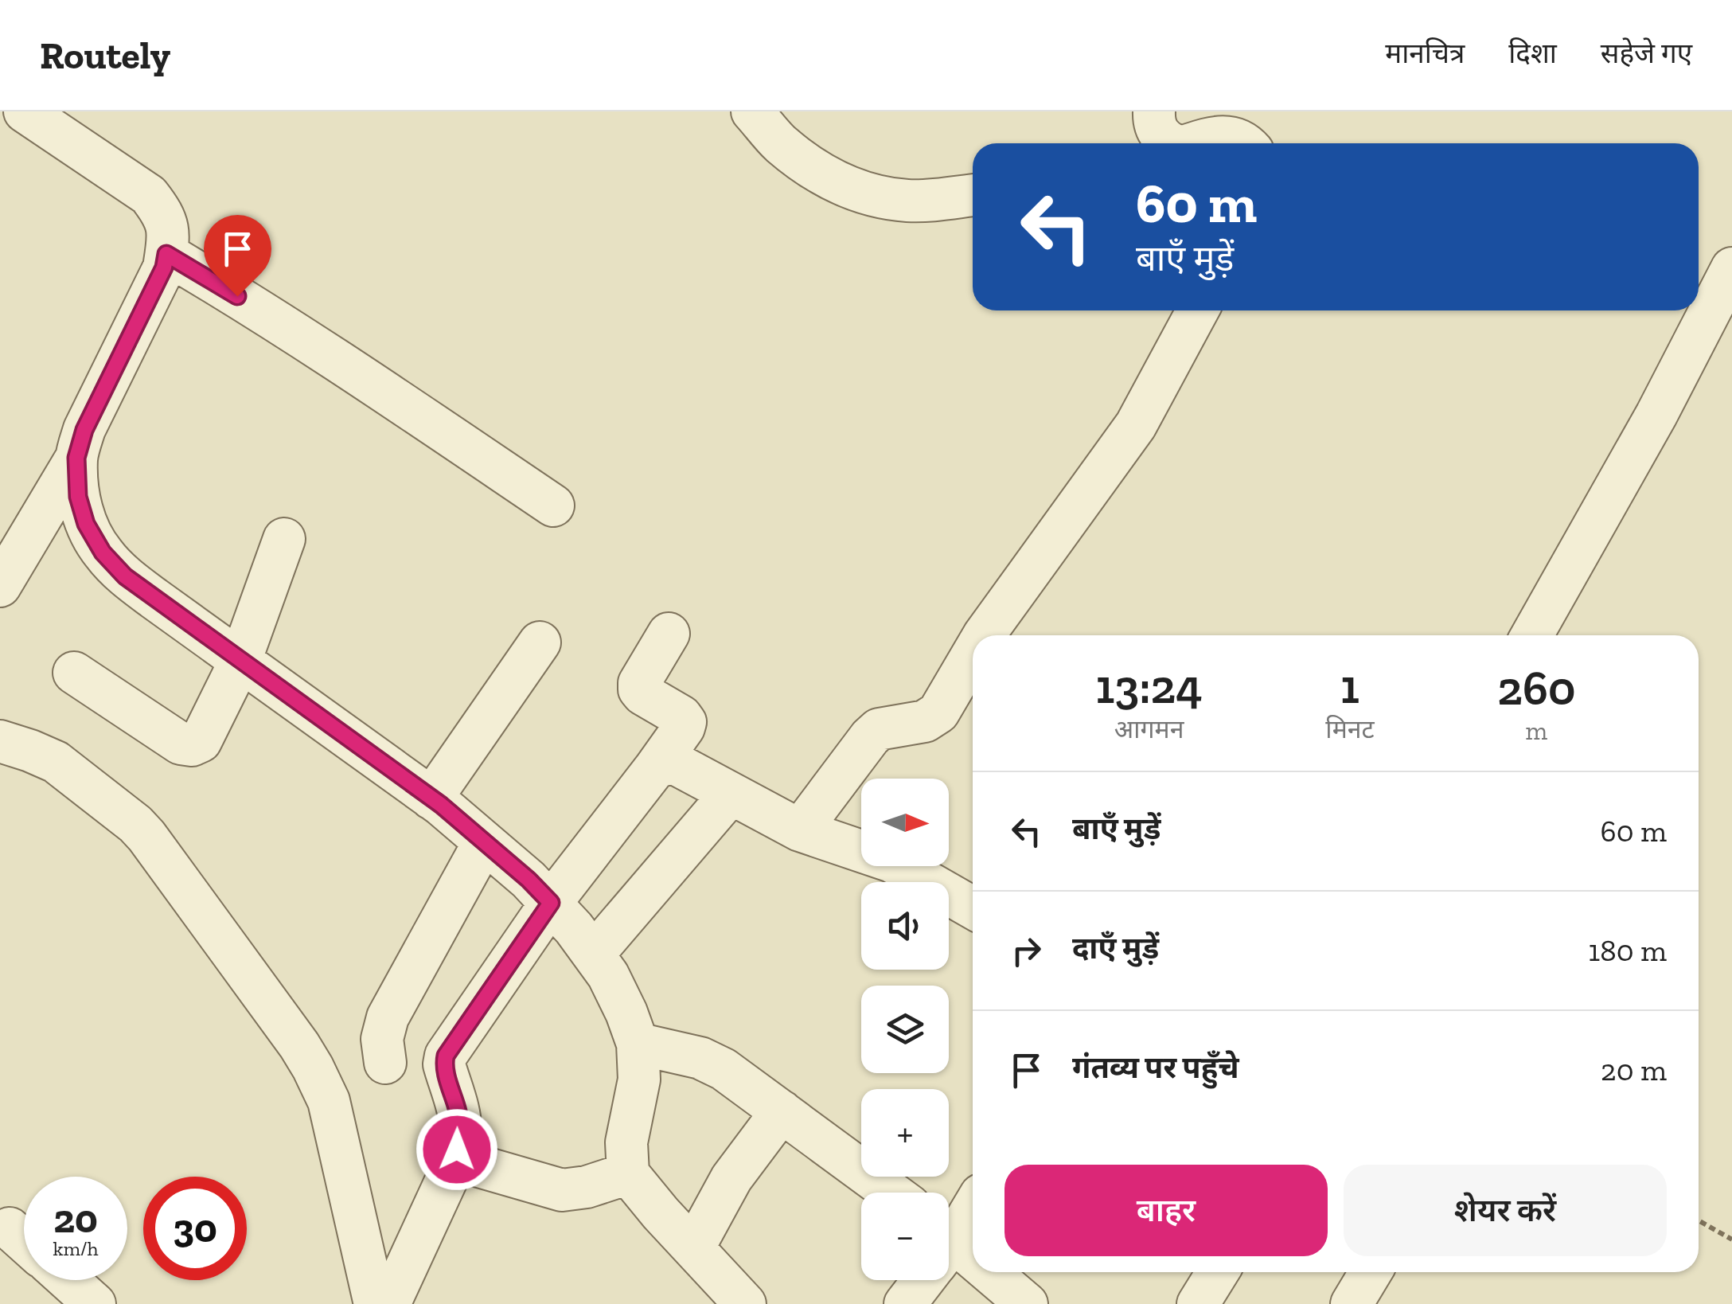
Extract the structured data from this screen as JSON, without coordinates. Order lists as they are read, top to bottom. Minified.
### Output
{"north":"right","page":{"header":"Routely","nav":["मानचित्र","दिशा","सहेजे गए"],"turn":["60 m","बाएँ मुड़ें"],"eta":["13:24","आगमन","1","मिनट","260","m"],"list":[{"name":"बाएँ मुड़ें","value":"60 m"},{"name":"दाएँ मुड़ें","value":"180 m"},{"name":"गंतव्य पर पहुँचे","value":"20 m"}],"map_buttons":["+","−"],"buttons":["बाहर","शेयर करें"],"speed":"20 km/h","limit":"30"}}
